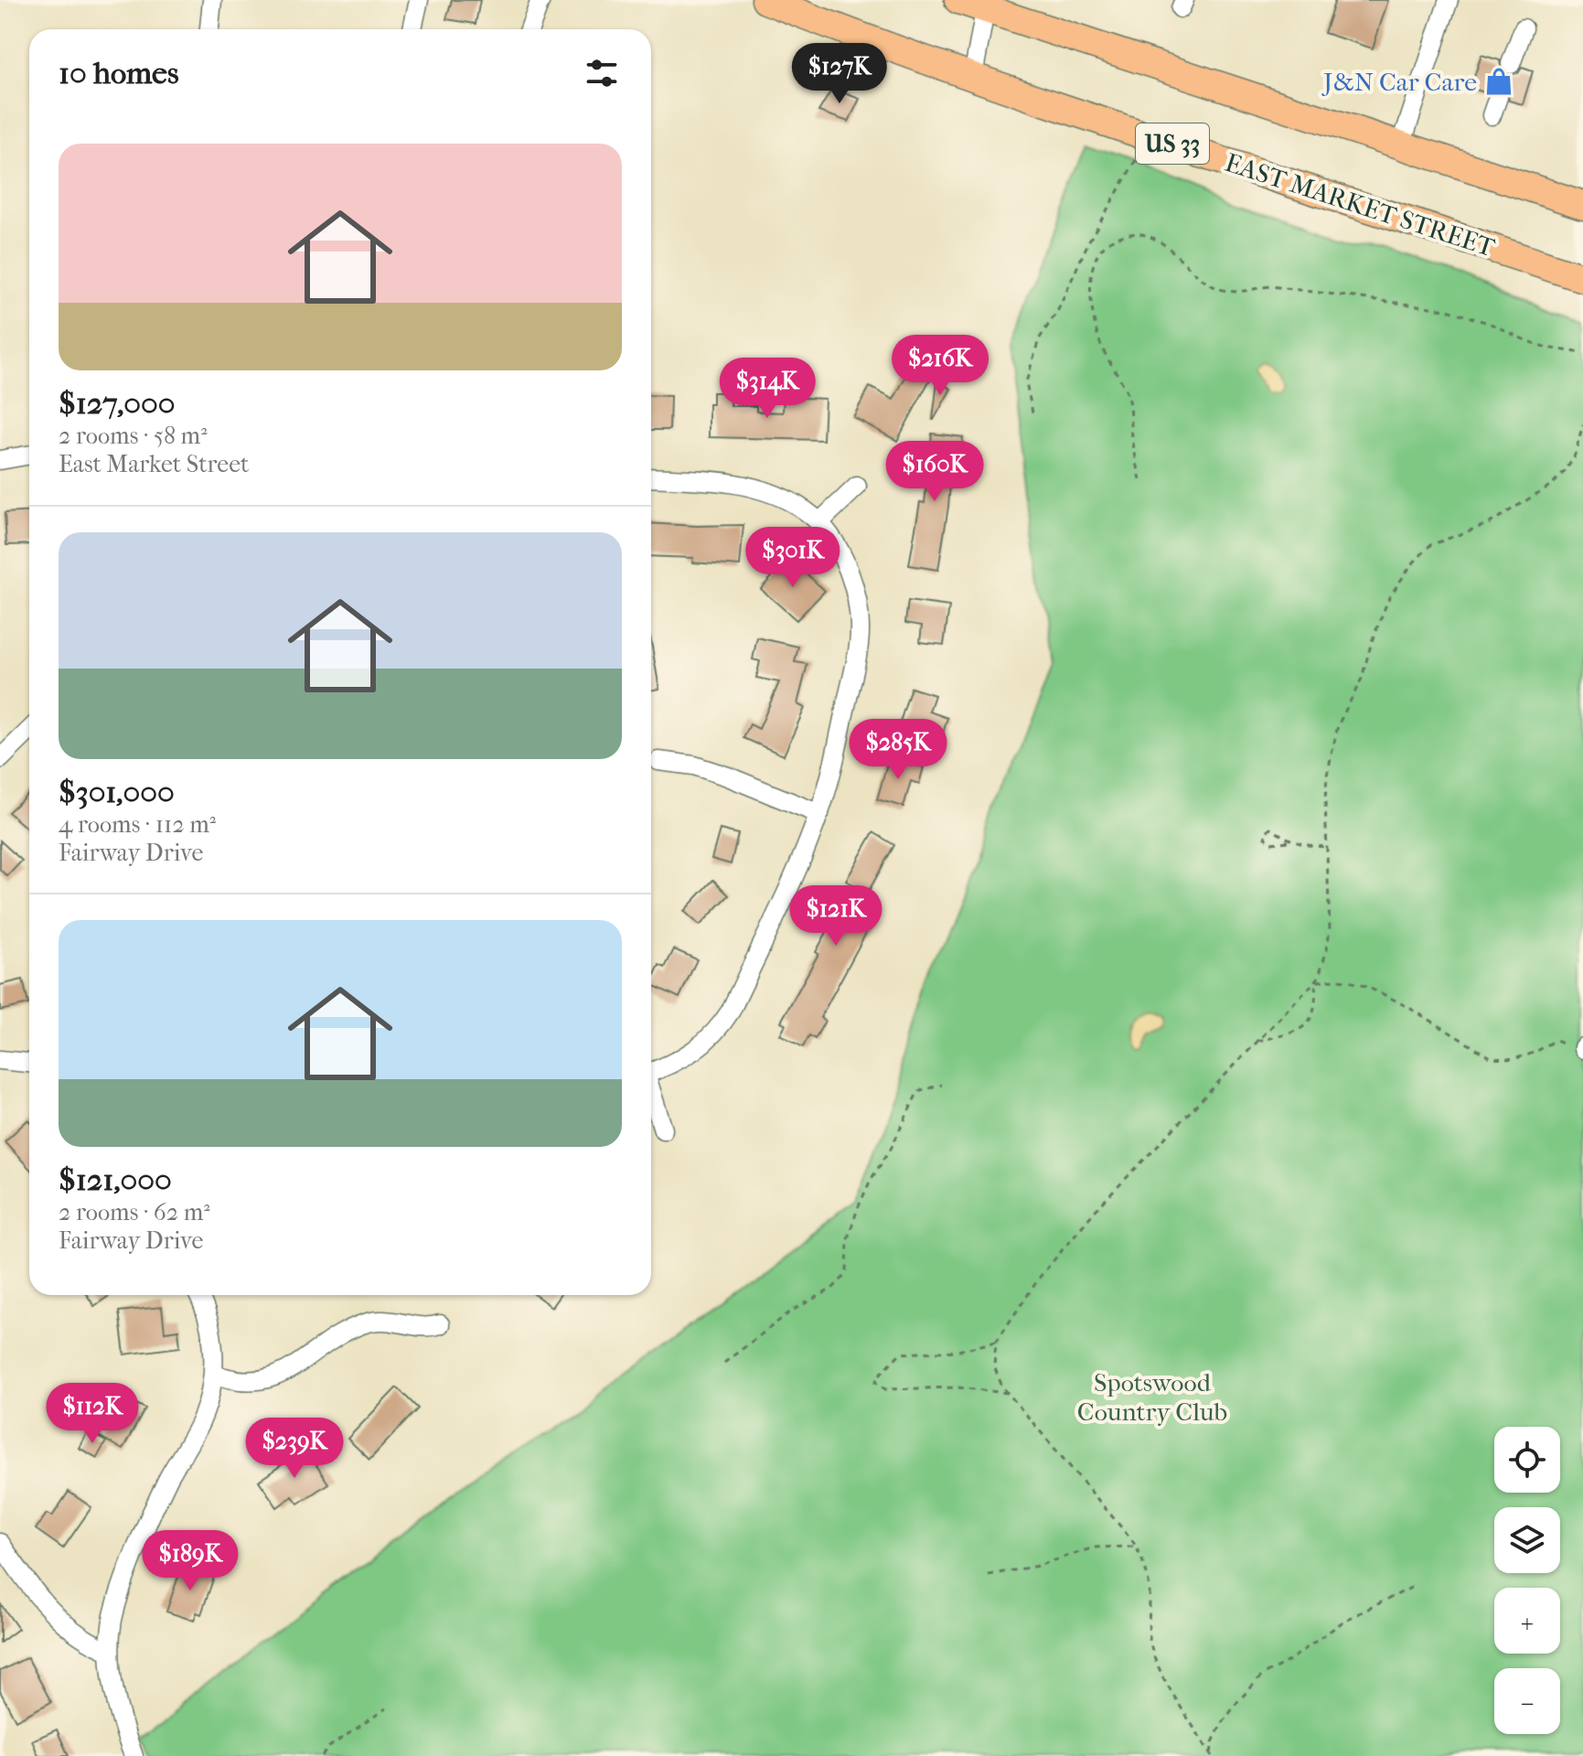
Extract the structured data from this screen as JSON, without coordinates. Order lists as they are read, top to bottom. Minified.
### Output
{"streets":{"highway":["US 33","EAST MARKET STREET"]},"parks":["Spotswood Country Club"],"places":{"shop":["J&N Car Care"]},"page":{"heading":"10 homes","price":["$127K","$216K","$314K","$160K","$301K","$285K","$121K","$112K","$239K","$189K"],"list":[{"name":"$127,000","note":"2 rooms · 58 m² · East Market Street"},{"name":"$301,000","note":"4 rooms · 112 m² · Fairway Drive"},{"name":"$121,000","note":"2 rooms · 62 m² · Fairway Drive"}],"map_buttons":["+","−"]}}
